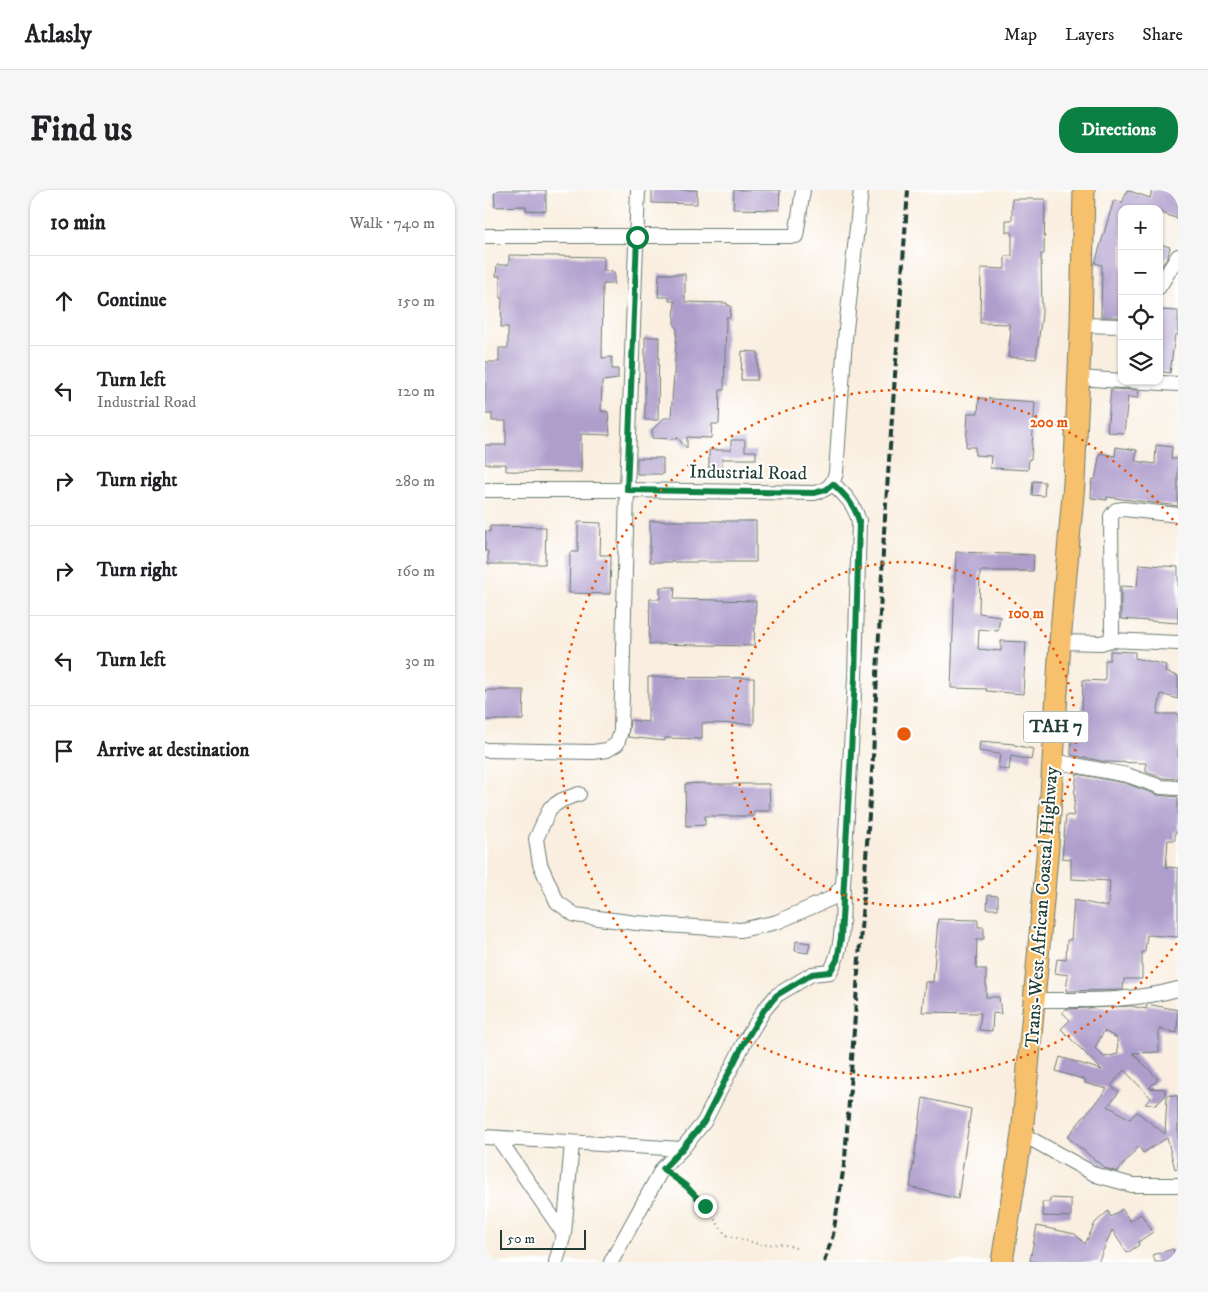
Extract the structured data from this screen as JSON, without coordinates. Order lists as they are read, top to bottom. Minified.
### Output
{"streets":{"highway":["TAH 7","Trans-West African Coastal Highway"],"street":["Industrial Road"]},"scale_bar":"50 m","page":{"header":"Atlasly","nav":["Map","Layers","Share"],"buttons":"Directions","title":"Find us","heading":["10 min","Walk · 740 m"],"map_buttons":["+","−"],"list":[["Continue","150 m"],["Turn left","Industrial Road","120 m"],["Turn right","280 m"],["Turn right","160 m"],["Turn left","30 m"],"Arrive at destination"],"scale":"50 m"},"rings":["200 m","100 m"]}
